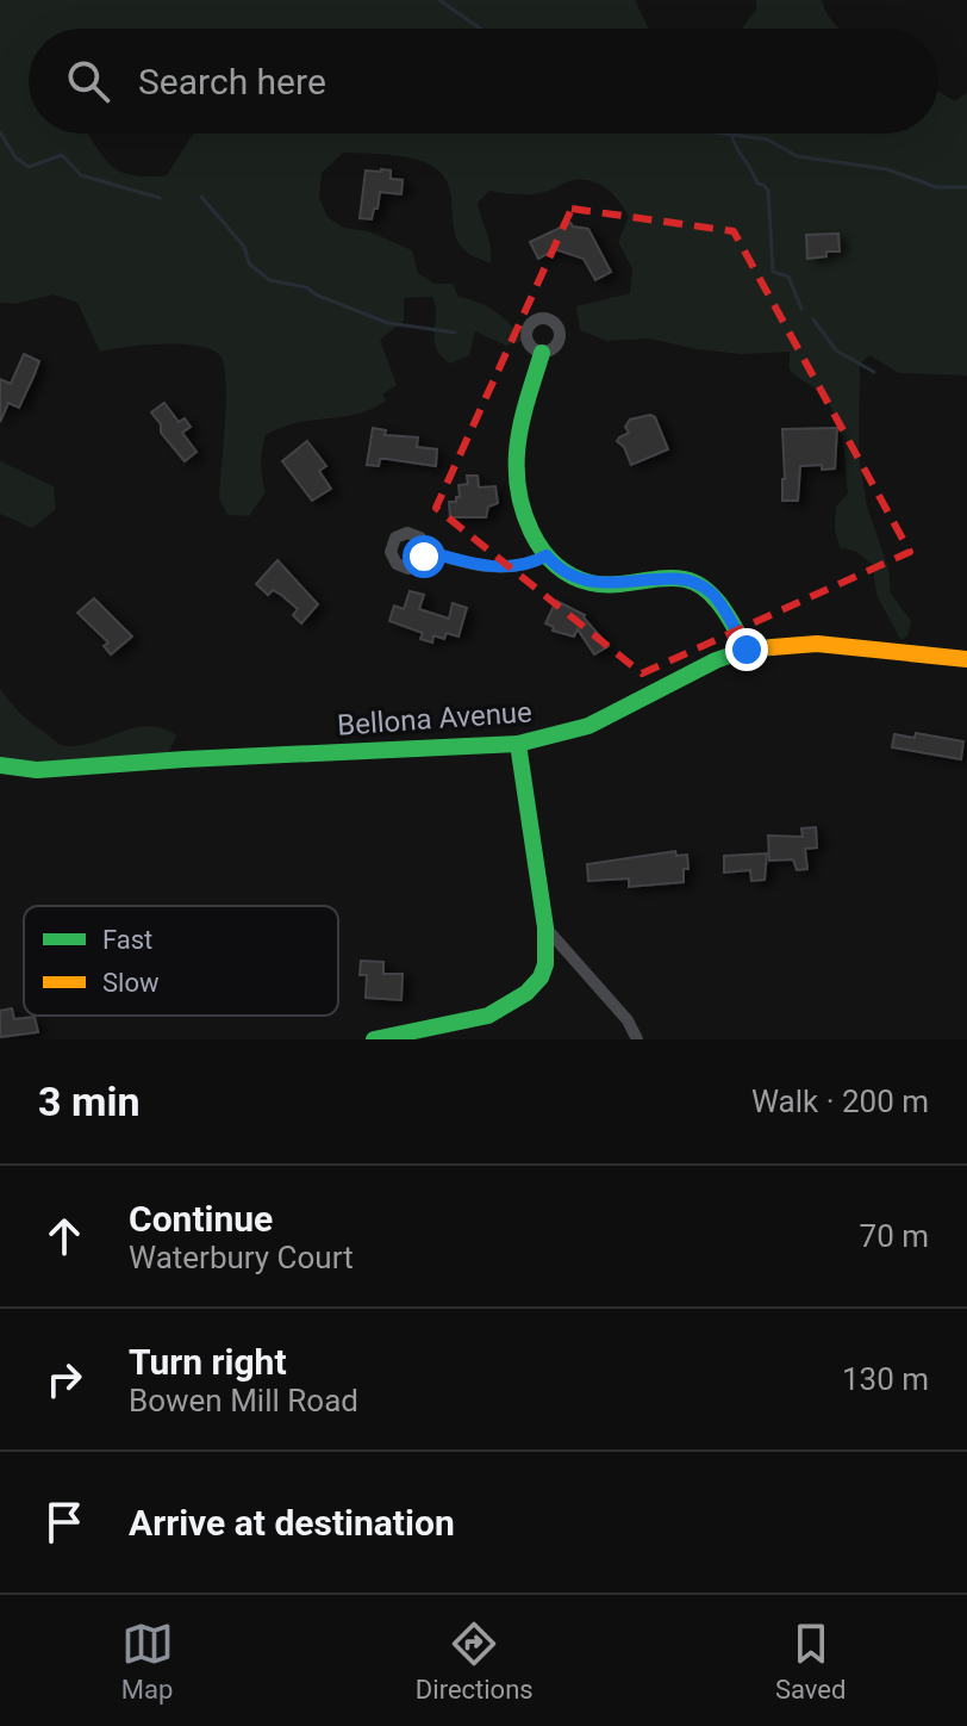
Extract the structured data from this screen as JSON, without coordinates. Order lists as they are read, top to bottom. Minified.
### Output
{"streets":{"main road":["Bellona Avenue"]},"legend":["Fast","Slow"],"page":{"search":"Search here","heading":["3 min","Walk · 200 m"],"list":[["Continue","Waterbury Court","70 m"],["Turn right","Bowen Mill Road","130 m"],"Arrive at destination"],"nav":["Map","Directions","Saved"]}}
